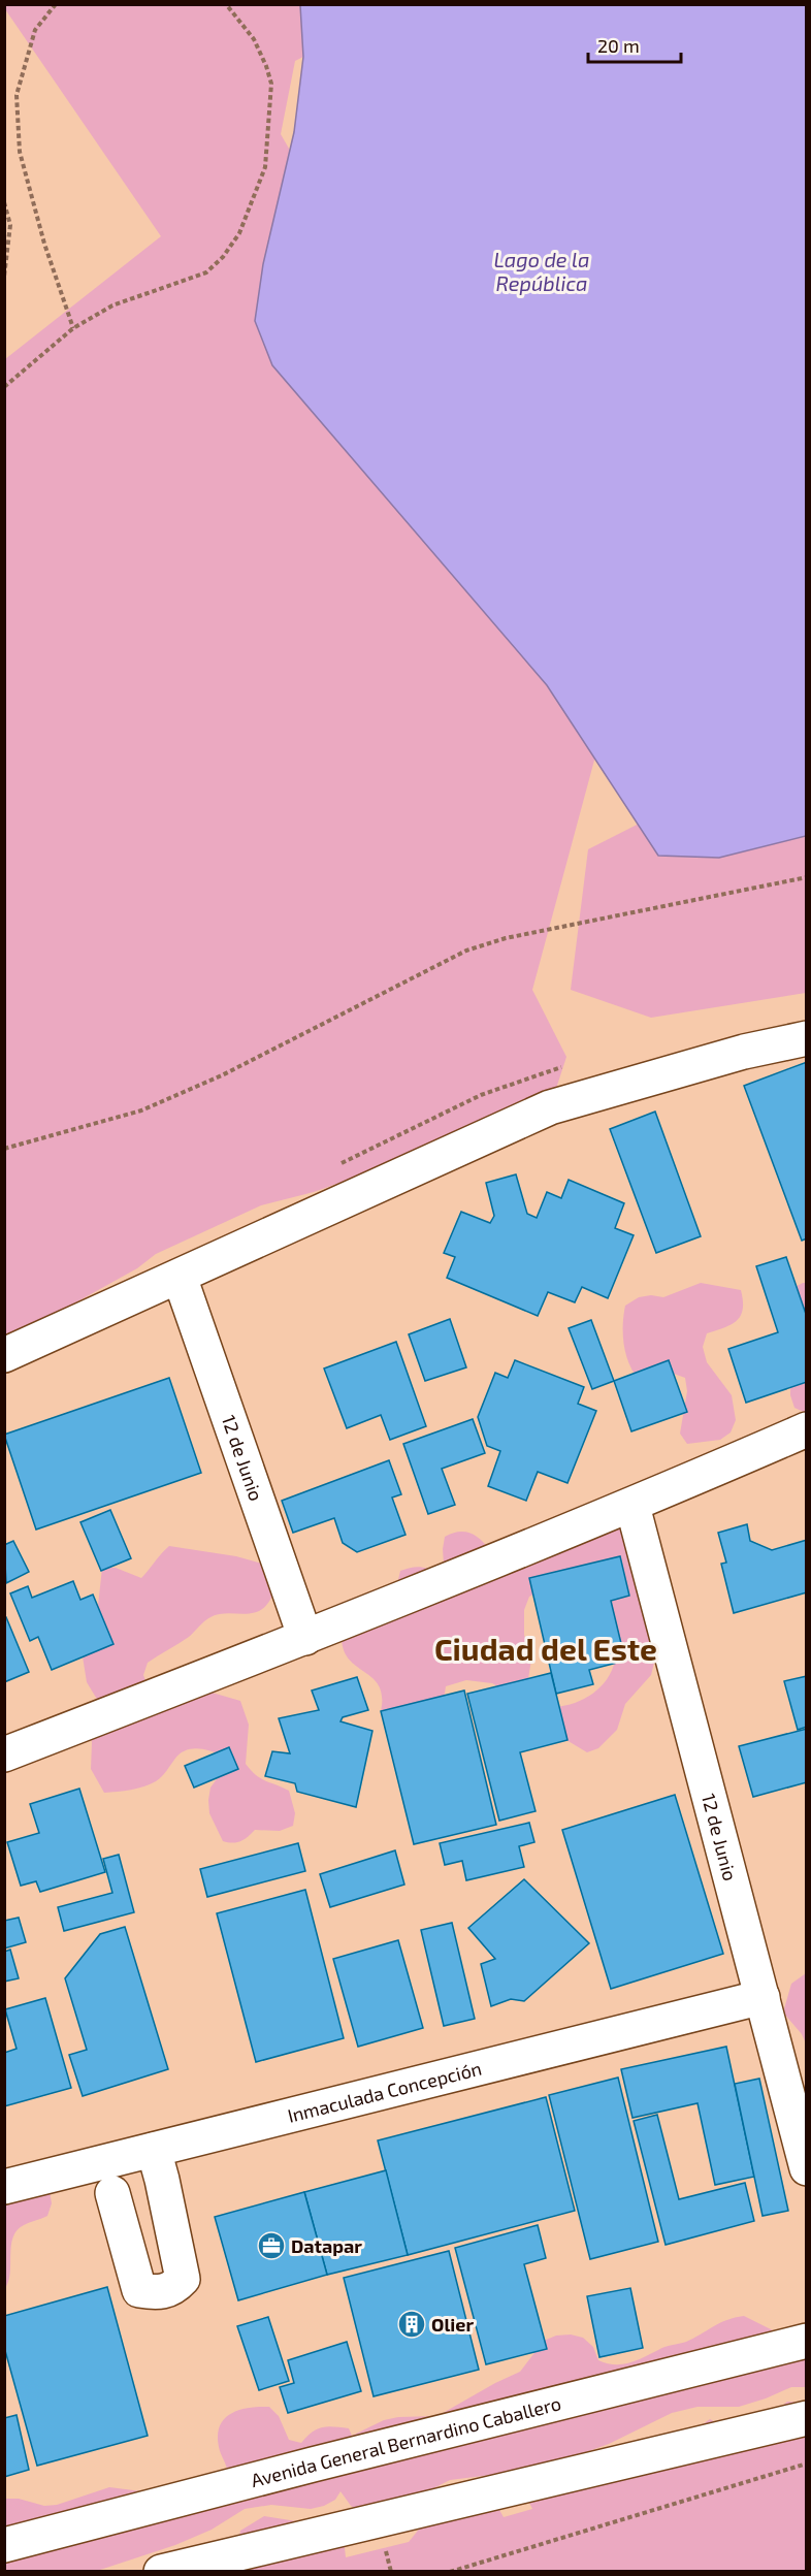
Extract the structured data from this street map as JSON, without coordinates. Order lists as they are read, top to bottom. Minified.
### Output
{"streets":{"street":["12 de Junio","Inmaculada Concepción","Avenida General Bernardino Caballero"]},"crossings":[["12 de Junio","Inmaculada Concepción"]],"districts":["Ciudad del Este"],"water":["Lago de la República"],"places":{"office":["Datapar"],"building":["Olier"]},"scale_bar":"20 m"}
